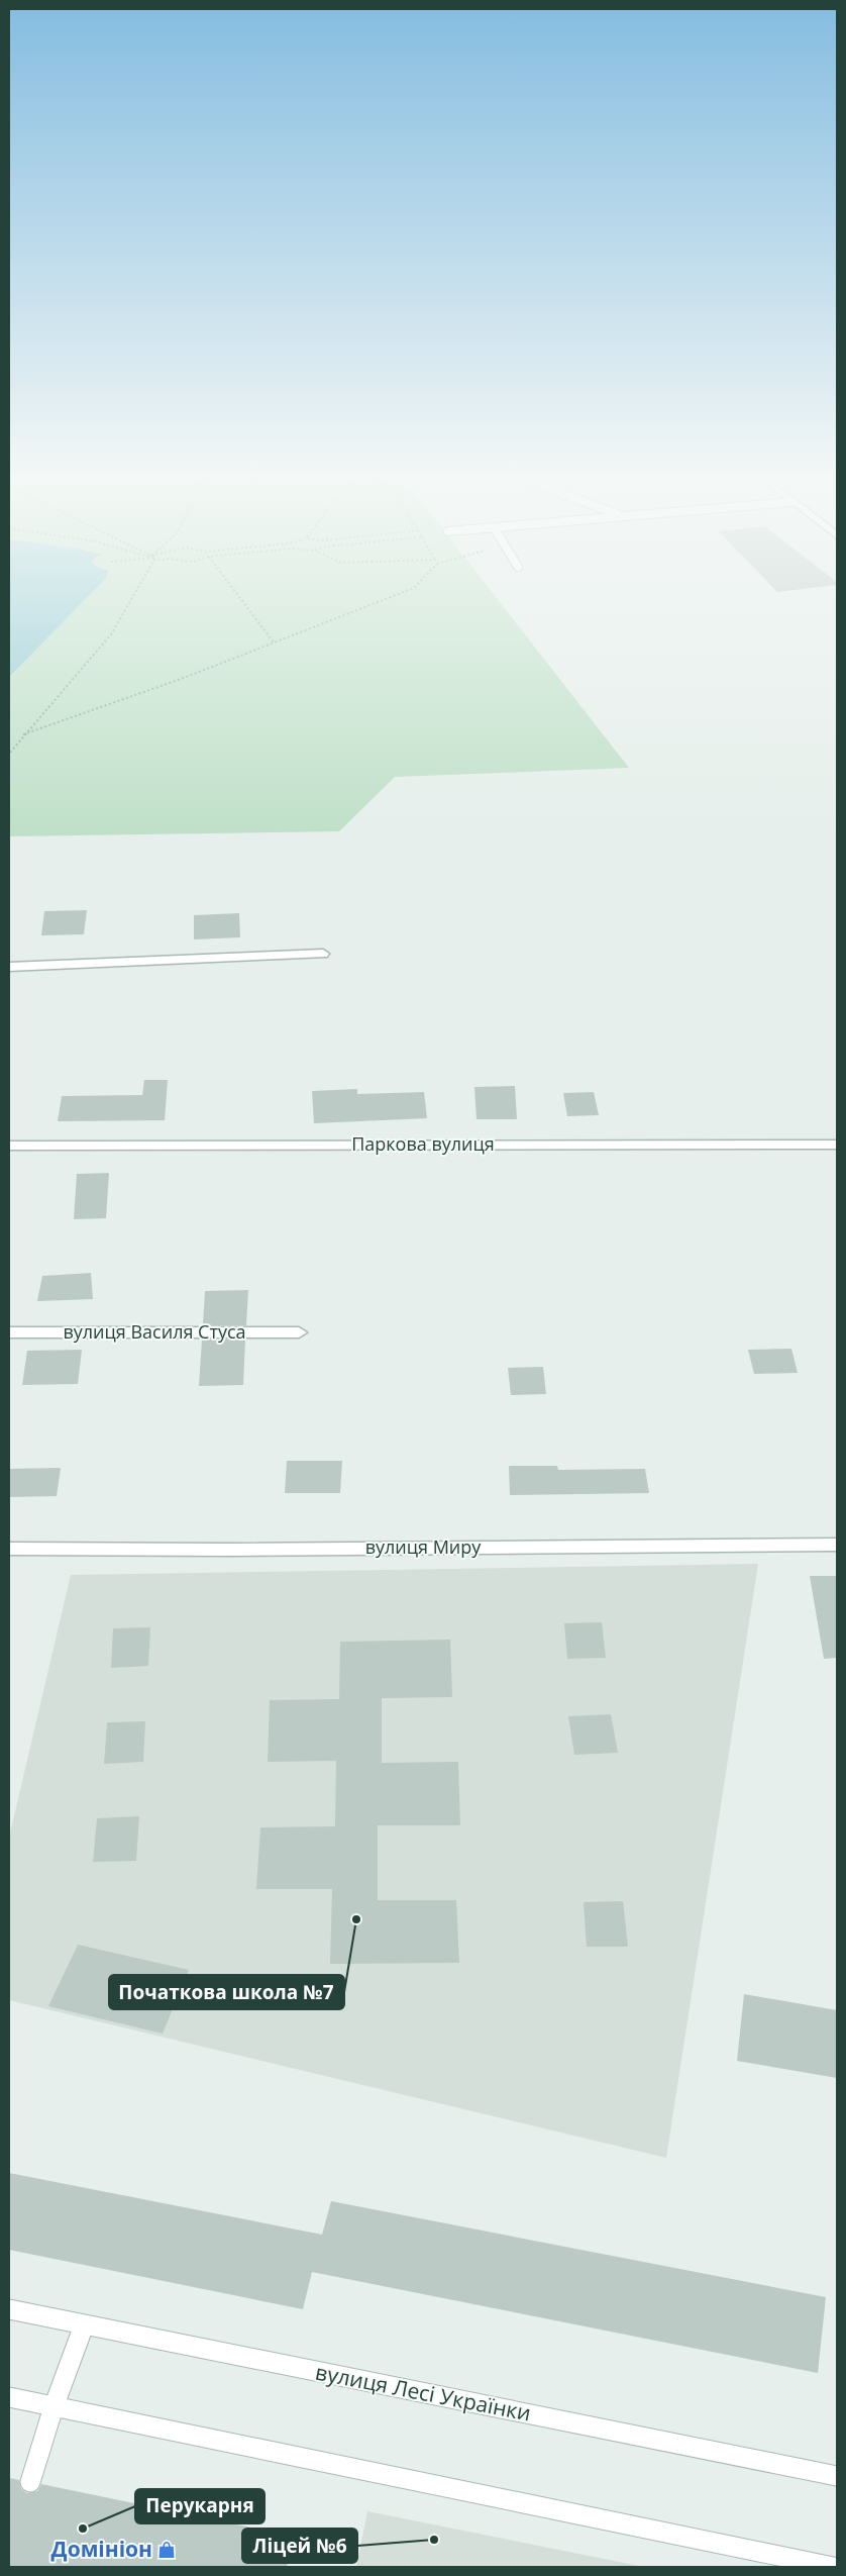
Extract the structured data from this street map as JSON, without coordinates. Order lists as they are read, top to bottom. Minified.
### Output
{"streets":{"street":["Паркова вулиця","вулиця Василя Стуса","вулиця Миру"],"lane":["вулиця Лесі Українки"]},"places":{"other":["Початкова школа №7","Перукарня","Ліцей №6"],"shop":["Домiнiон"]}}
